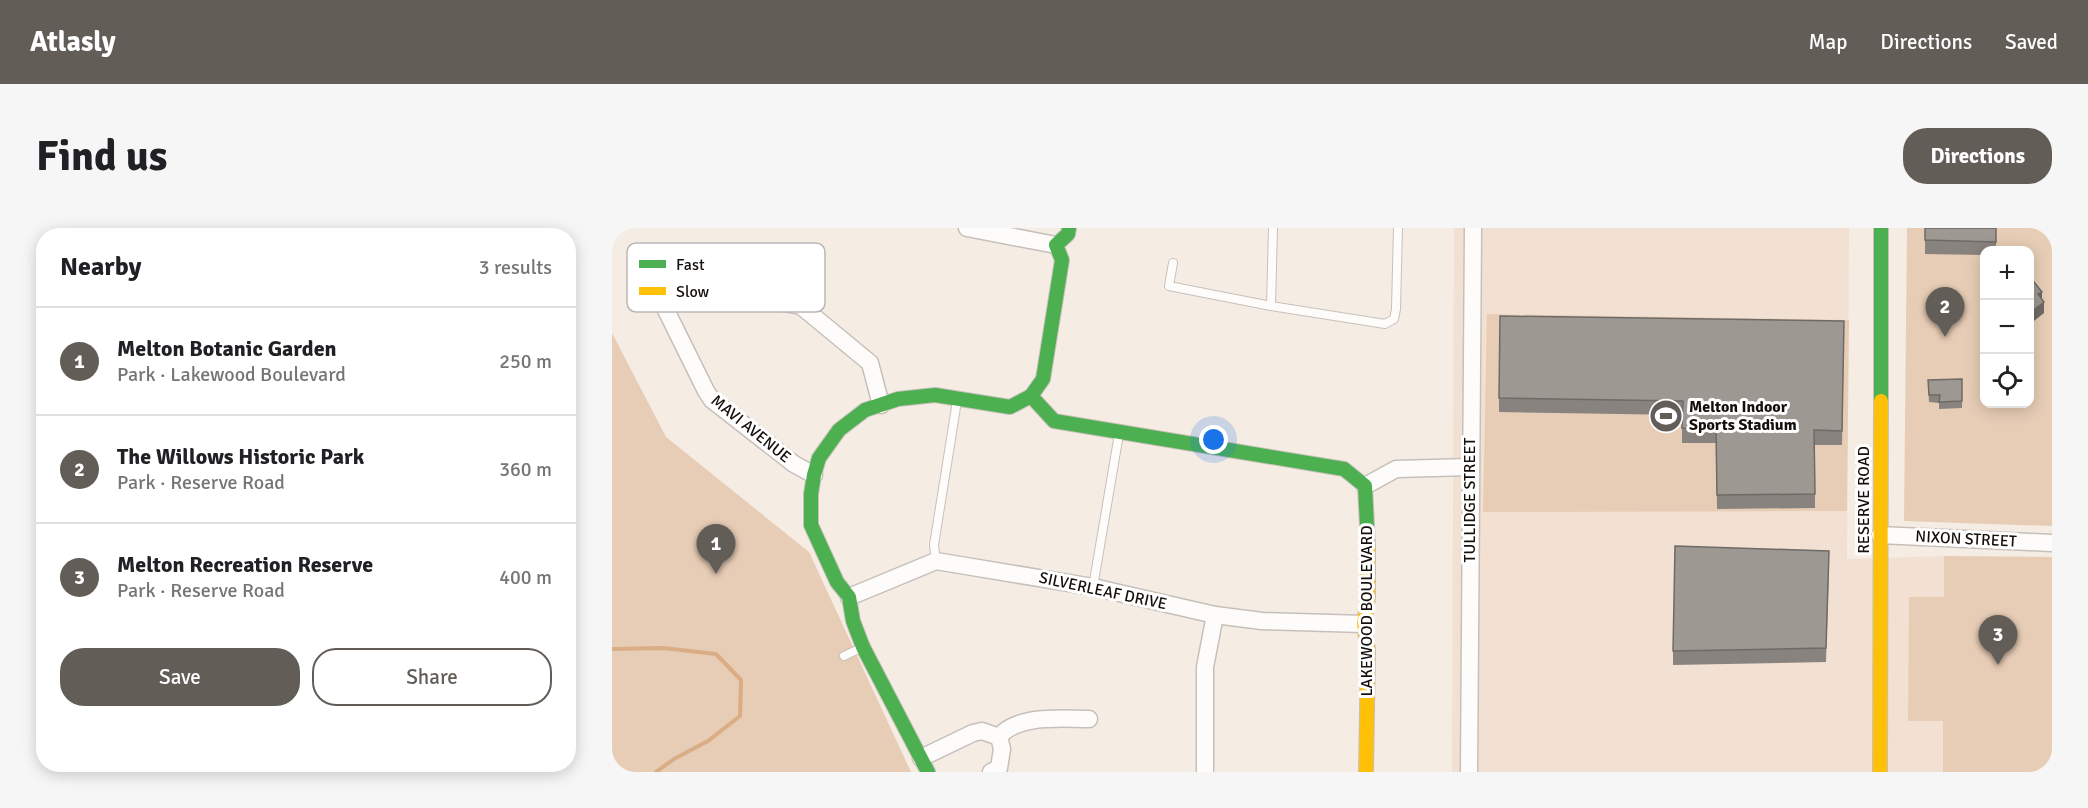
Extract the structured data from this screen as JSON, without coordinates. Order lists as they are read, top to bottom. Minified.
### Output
{"streets":{"street":["MAVI AVENUE","TULLIDGE STREET","RESERVE ROAD","NIXON STREET","SILVERLEAF DRIVE","LAKEWOOD BOULEVARD"]},"crossings":[["RESERVE ROAD","NIXON STREET"],["SILVERLEAF DRIVE","LAKEWOOD BOULEVARD"]],"places":{"sports":["Melton Indoor Sports Stadium"]},"legend":["Fast","Slow"],"page":{"header":"Atlasly","nav":["Map","Directions","Saved"],"buttons":["Directions",["Save","Share"]],"title":"Find us","heading":["Nearby","3 results"],"map_buttons":["+","−"],"pins":["2","1","3"],"list":[{"mark":"1","name":"Melton Botanic Garden","note":"Park · Lakewood Boulevard","value":"250 m"},{"mark":"2","name":"The Willows Historic Park","note":"Park · Reserve Road","value":"360 m"},{"mark":"3","name":"Melton Recreation Reserve","note":"Park · Reserve Road","value":"400 m"}]}}
